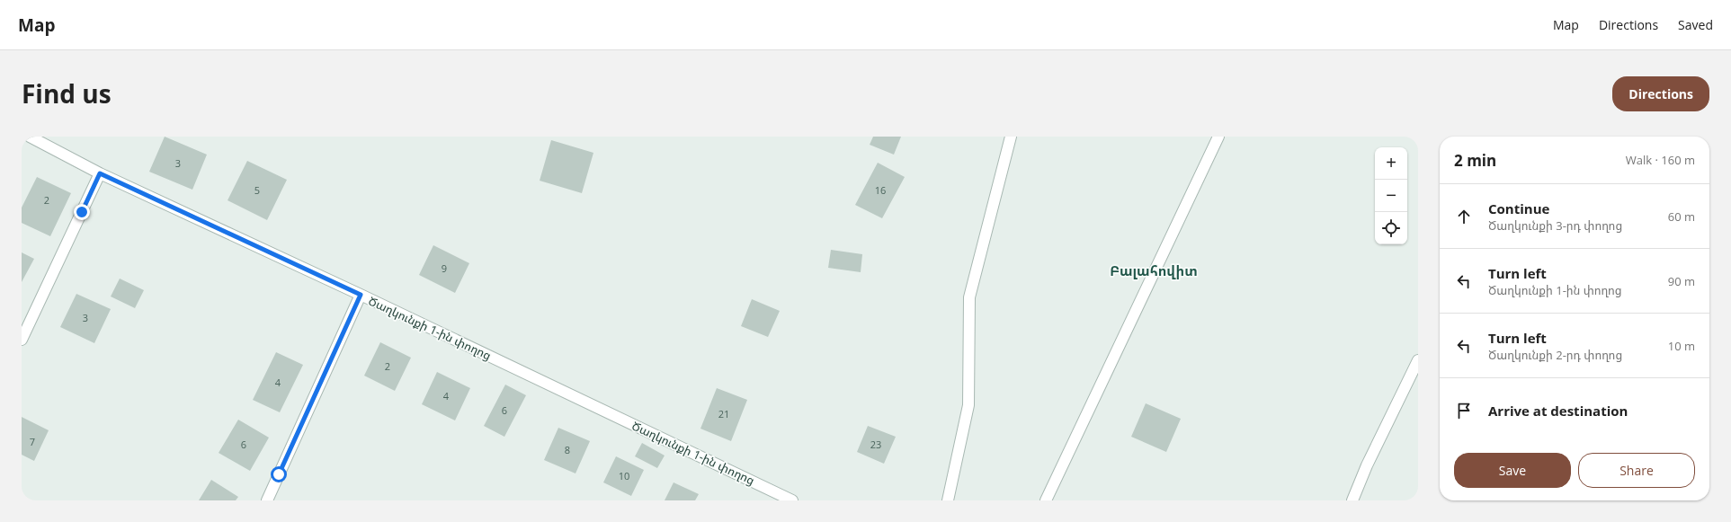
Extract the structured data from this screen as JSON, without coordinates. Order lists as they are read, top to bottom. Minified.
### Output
{"streets":{"street":["Ծաղկունքի 1-ին փողոց"]},"districts":["Բալահովիտ"],"house_numbers":["3","5","16","2","9","3","2","4","4","6","21","7","6","23","8","10"],"page":{"header":"Map","nav":["Map","Directions","Saved"],"title":"Find us","buttons":["Directions",["Save","Share"]],"heading":["2 min","Walk · 160 m"],"map_buttons":["+","−"],"list":[["Continue","Ծաղկունքի 3-րդ փողոց","60 m"],["Turn left","Ծաղկունքի 1-ին փողոց","90 m"],["Turn left","Ծաղկունքի 2-րդ փողոց","10 m"],"Arrive at destination"]}}
